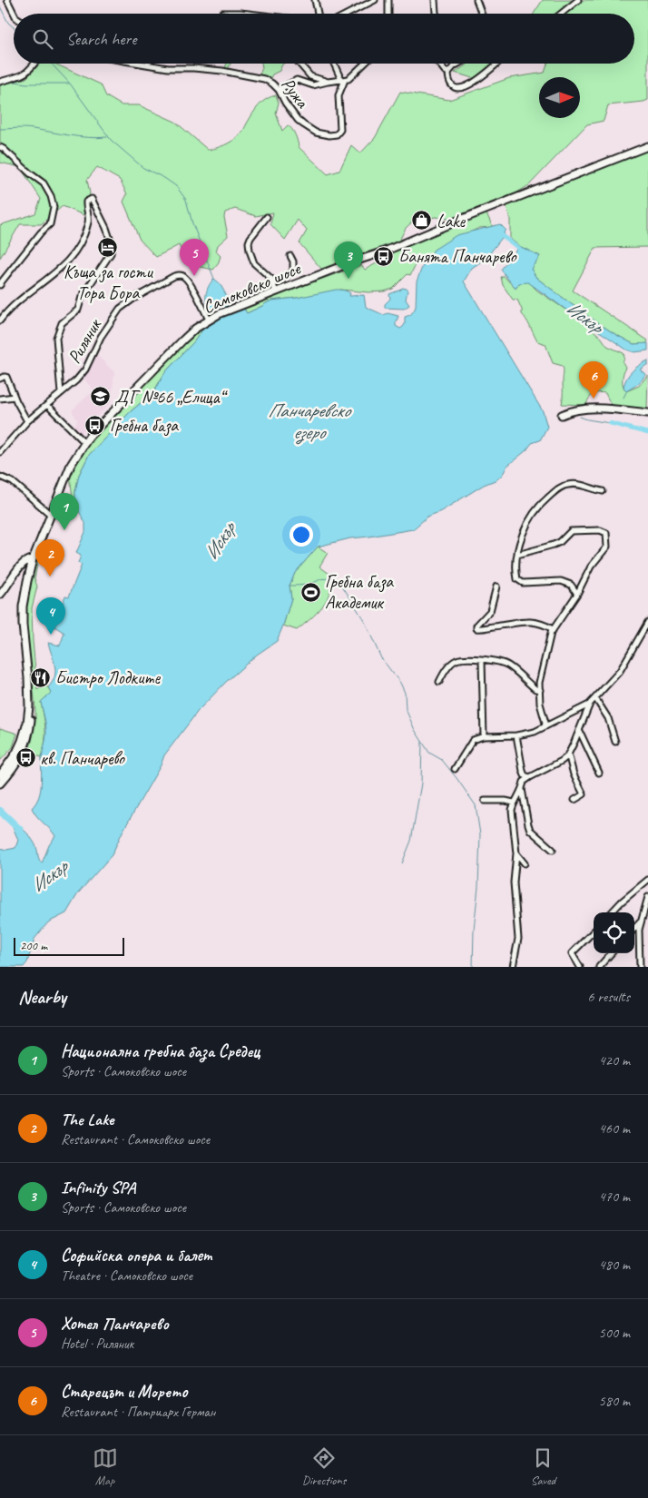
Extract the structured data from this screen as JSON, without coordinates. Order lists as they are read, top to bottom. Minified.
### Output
{"streets":{"main road":["Самоковско шосе"],"street":["Ружа","Риляник"]},"crossings":[["Самоковско шосе","Риляник"]],"water":["Искър","Панчаревско езеро"],"places":{"shop":["Lake"],"hotel":["Къща за гости Тора Бора"],"bus stop":["Банята Панчарево","Гребна база","кв. Панчарево"],"school or university":["ДГ №66 „Елица“"],"sports":["Гребна база Академик"],"restaurant":["Бистро Лодките"]},"scale_bar":"200 m","north":"right","page":{"search":"Search here","pins":["5","3","6","1","2","4"],"scale":"200 m","heading":["Nearby","6 results"],"list":[{"mark":"1","name":"Национална гребна база Средец","note":"Sports · Самоковско шосе","value":"420 m"},{"mark":"2","name":"The Lake","note":"Restaurant · Самоковско шосе","value":"460 m"},{"mark":"3","name":"Infinity SPA","note":"Sports · Самоковско шосе","value":"470 m"},{"mark":"4","name":"Софийска опера и балет","note":"Theatre · Самоковско шосе","value":"480 m"},{"mark":"5","name":"Хотел Панчарево","note":"Hotel · Риляник","value":"500 m"},{"mark":"6","name":"Старецът и Морето","note":"Restaurant · Патриарх Герман","value":"580 m"}],"nav":["Map","Directions","Saved"]}}
